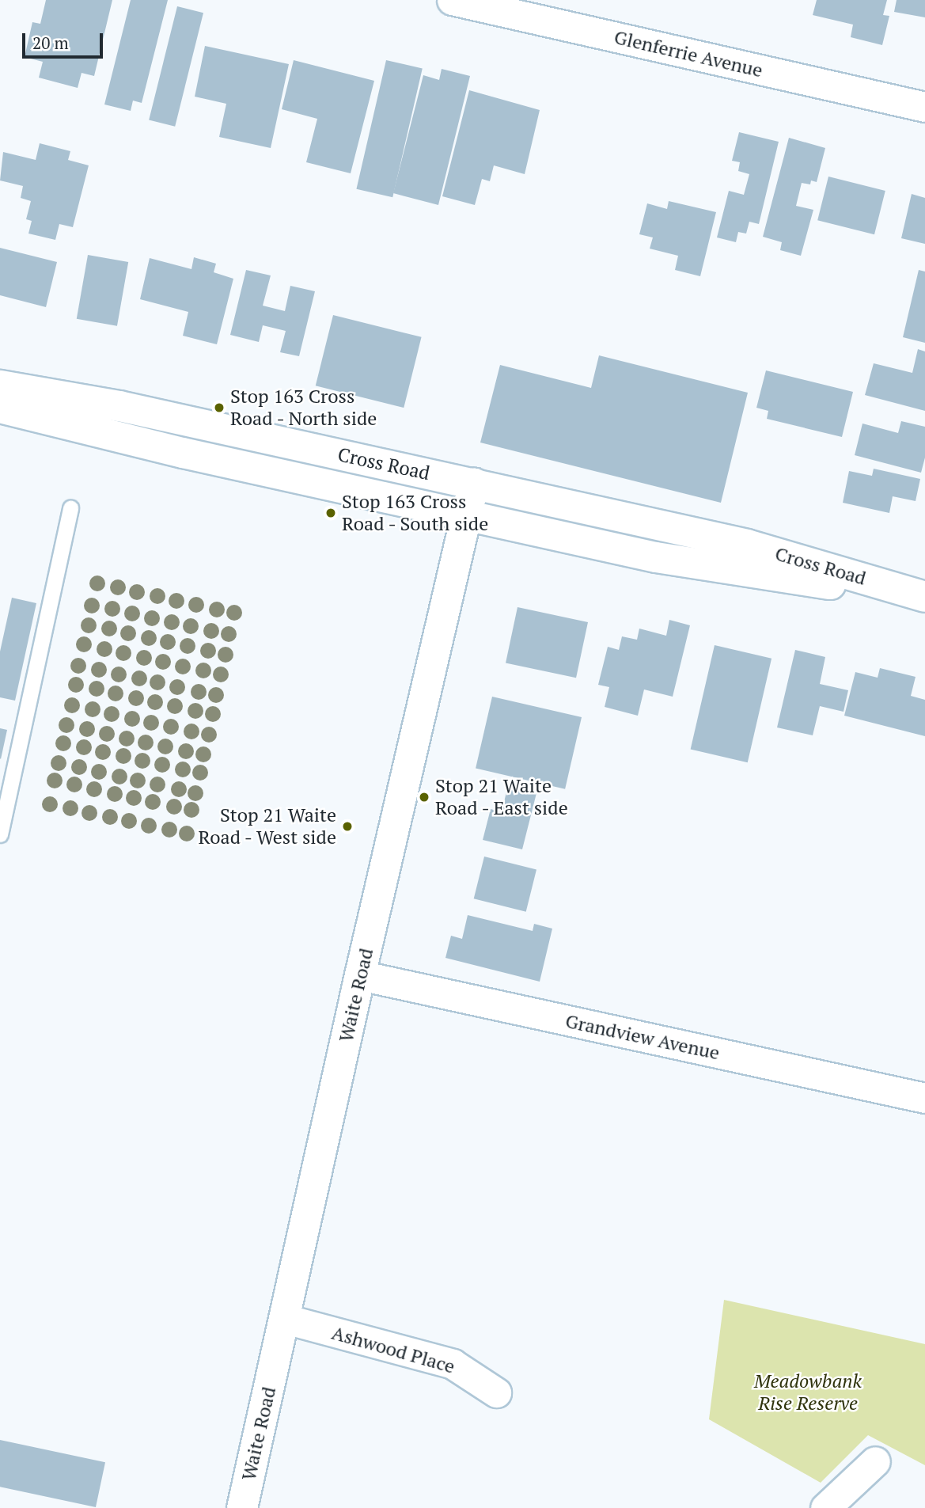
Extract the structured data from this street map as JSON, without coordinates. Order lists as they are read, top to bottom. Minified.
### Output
{"streets":{"main road":["Cross Road","Waite Road"],"street":["Glenferrie Avenue","Grandview Avenue","Ashwood Place"]},"crossings":[["Cross Road","Waite Road"],["Waite Road","Grandview Avenue"],["Waite Road","Ashwood Place"]],"parks":["Meadowbank Rise Reserve"],"places":["Stop 163 Cross Road - North side","Stop 163 Cross Road - South side","Stop 21 Waite Road - East side","Stop 21 Waite Road - West side"],"scale_bar":"20 m"}
